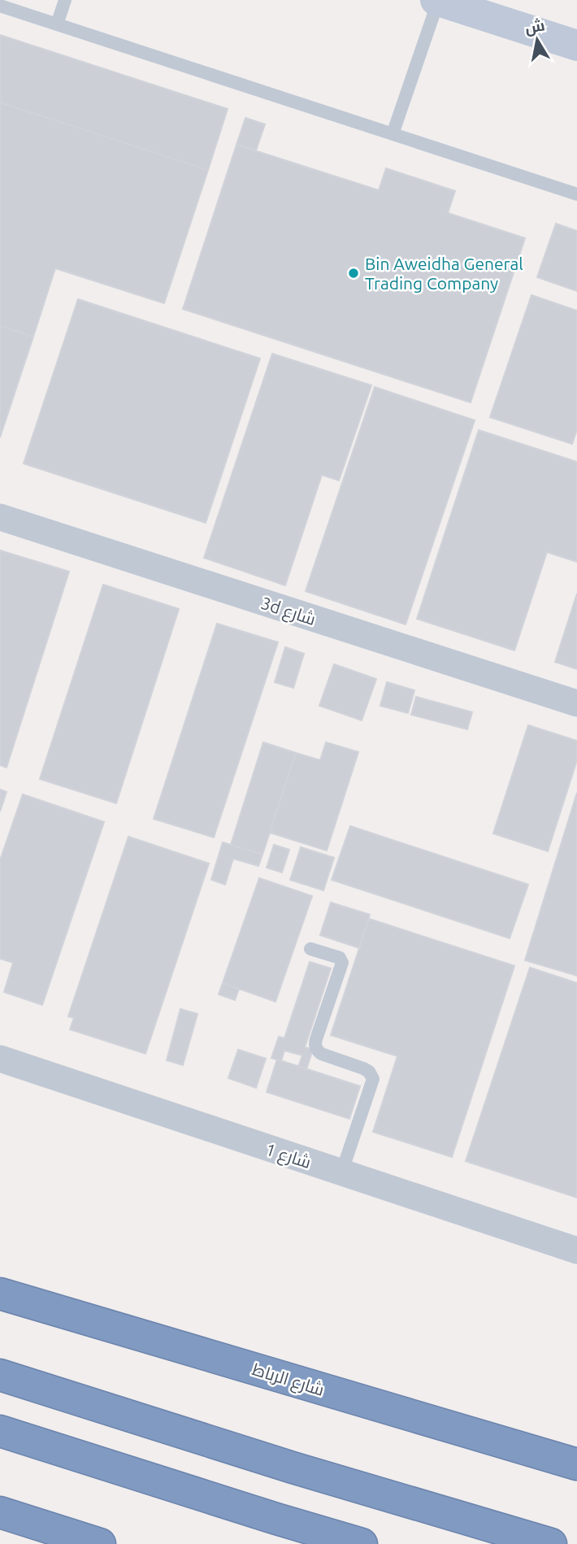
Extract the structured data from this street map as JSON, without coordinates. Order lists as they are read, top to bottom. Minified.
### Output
{"streets":{"highway":["شارع الرباط"],"street":["3d شارع","شارع 1"]},"places":["Bin Aweidha General Trading Company"],"north":"top"}
